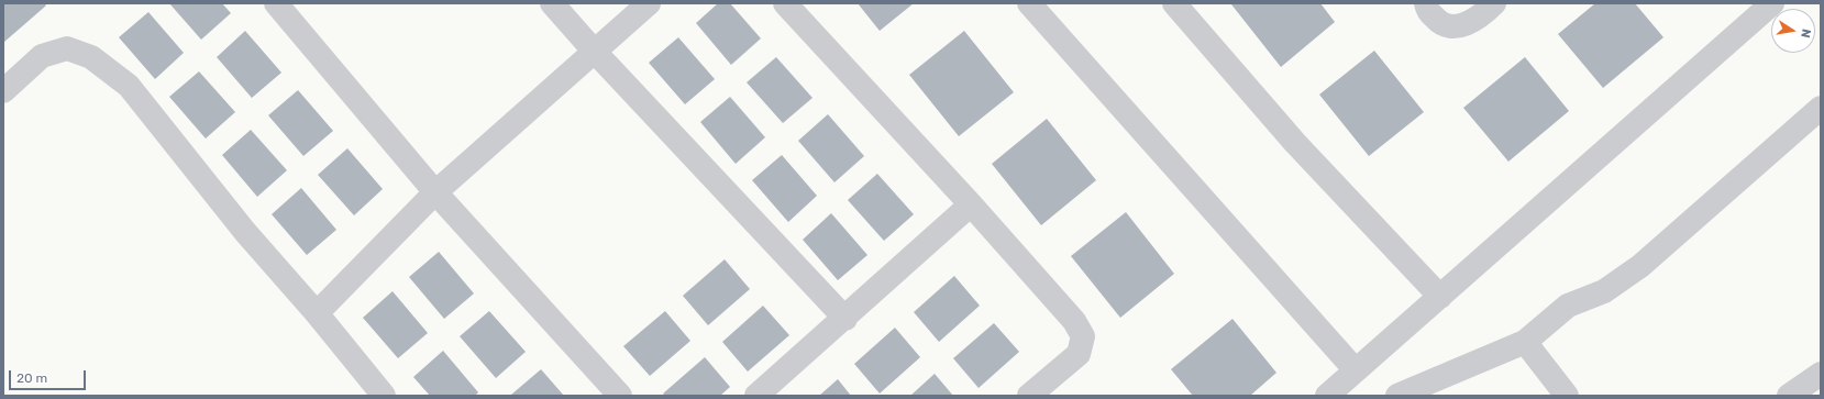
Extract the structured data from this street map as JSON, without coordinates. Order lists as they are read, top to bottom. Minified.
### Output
{"scale_bar":"20 m","north":"right"}
